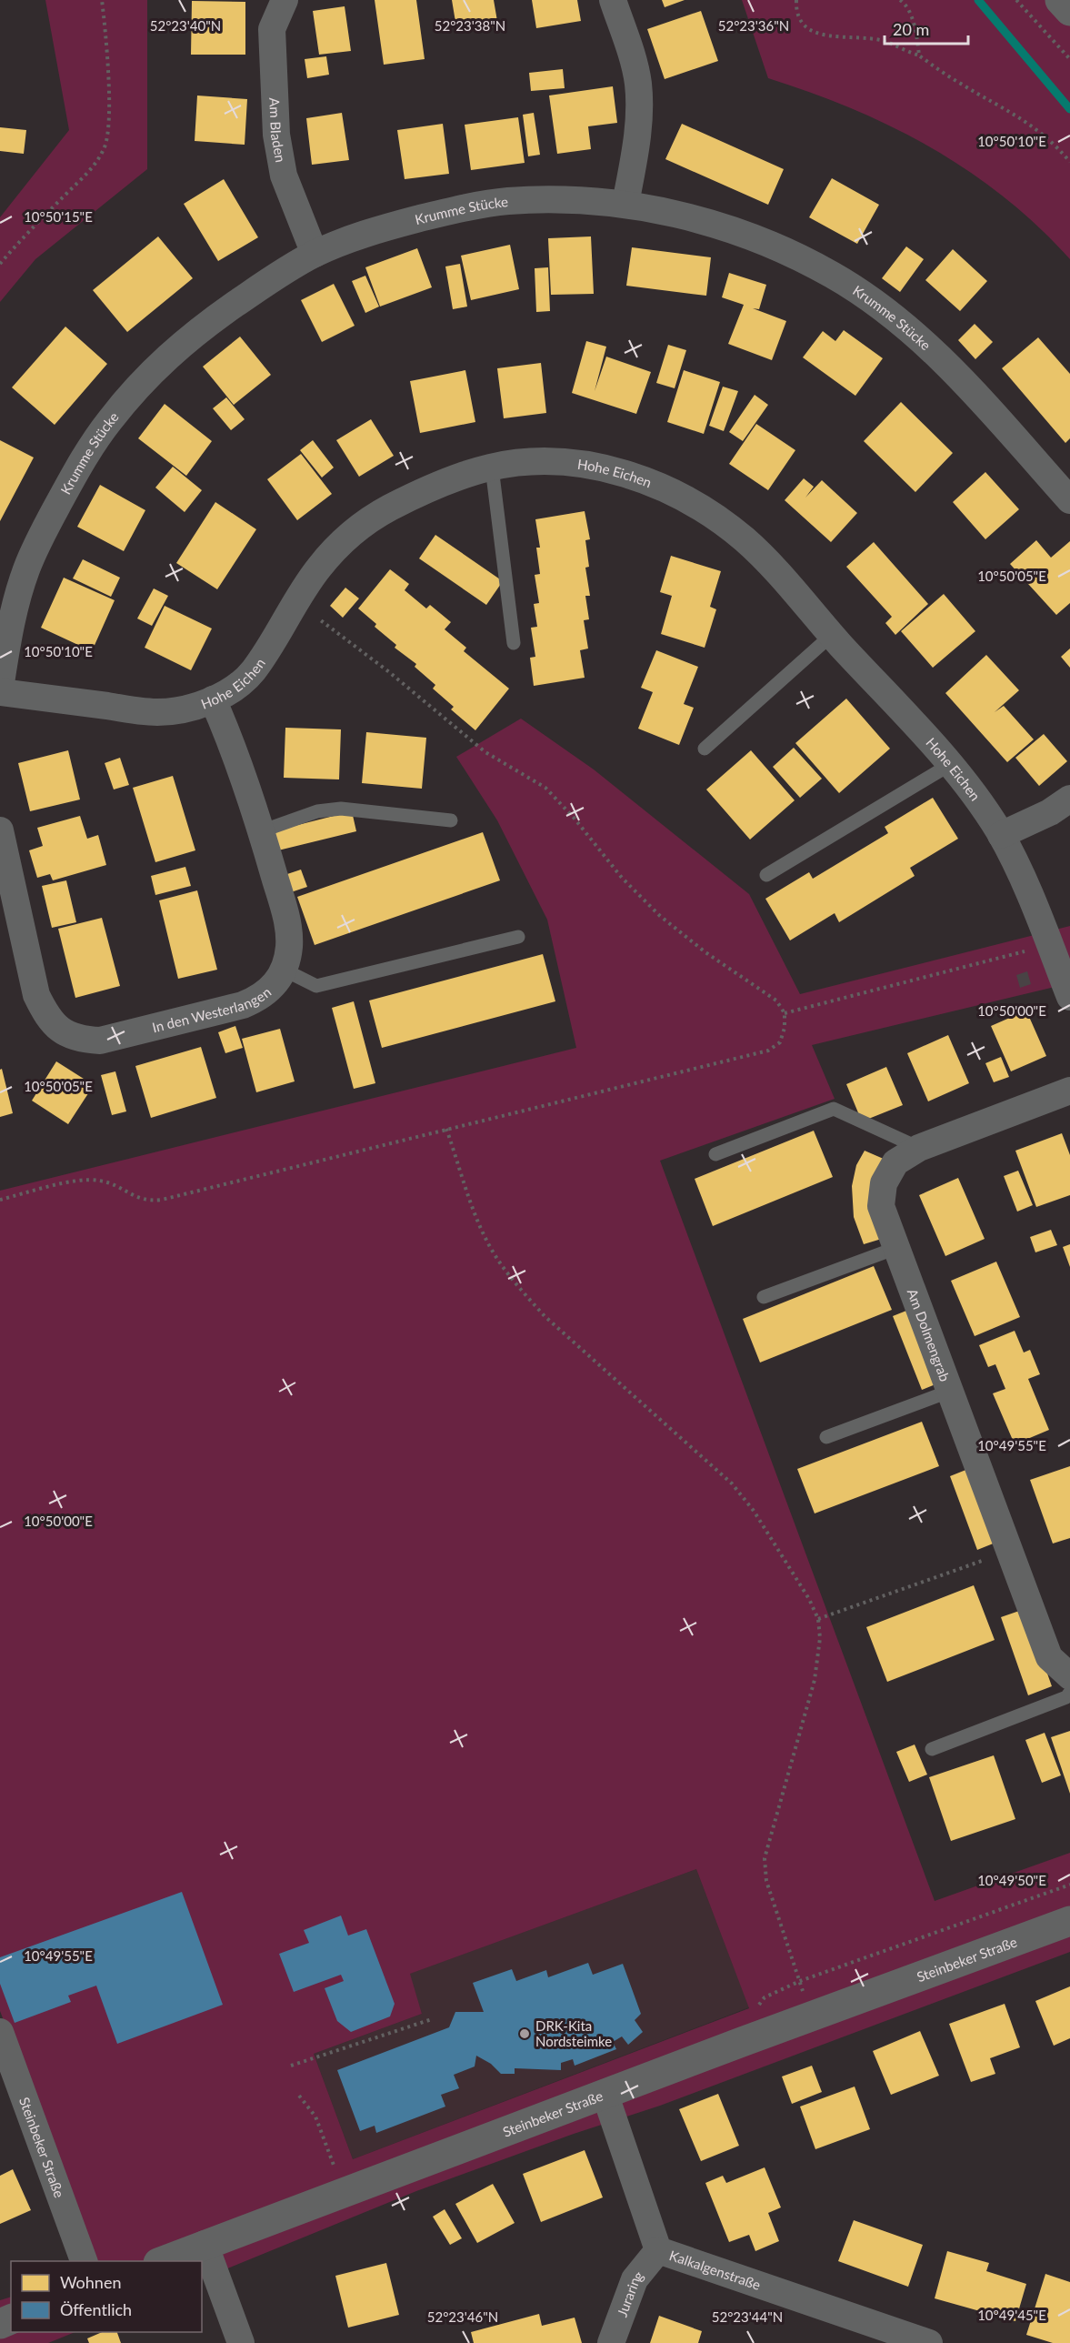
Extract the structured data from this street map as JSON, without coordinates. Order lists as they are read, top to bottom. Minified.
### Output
{"streets":{"street":["Am Bladen","Krumme Stücke","Hohe Eichen","In den Westerlangen","Am Dolmengrab","Steinbeker Straße","Kalkalgenstraße","Juraring"]},"crossings":[["Am Bladen","Krumme Stücke"],["Krumme Stücke","Hohe Eichen"],["Hohe Eichen","In den Westerlangen"],["Steinbeker Straße","Kalkalgenstraße"],["Kalkalgenstraße","Juraring"]],"places":["DRK-Kita Nordsteimke"],"legend":["Wohnen","Öffentlich"],"scale_bar":"20 m","coordinates":["52°23'40\"N","52°23'38\"N","52°23'36\"N","10°50'10\"E","10°50'15\"E","10°50'05\"E","10°50'00\"E","10°49'55\"E","10°49'50\"E","10°49'45\"E","52°23'46\"N","52°23'44\"N"]}
